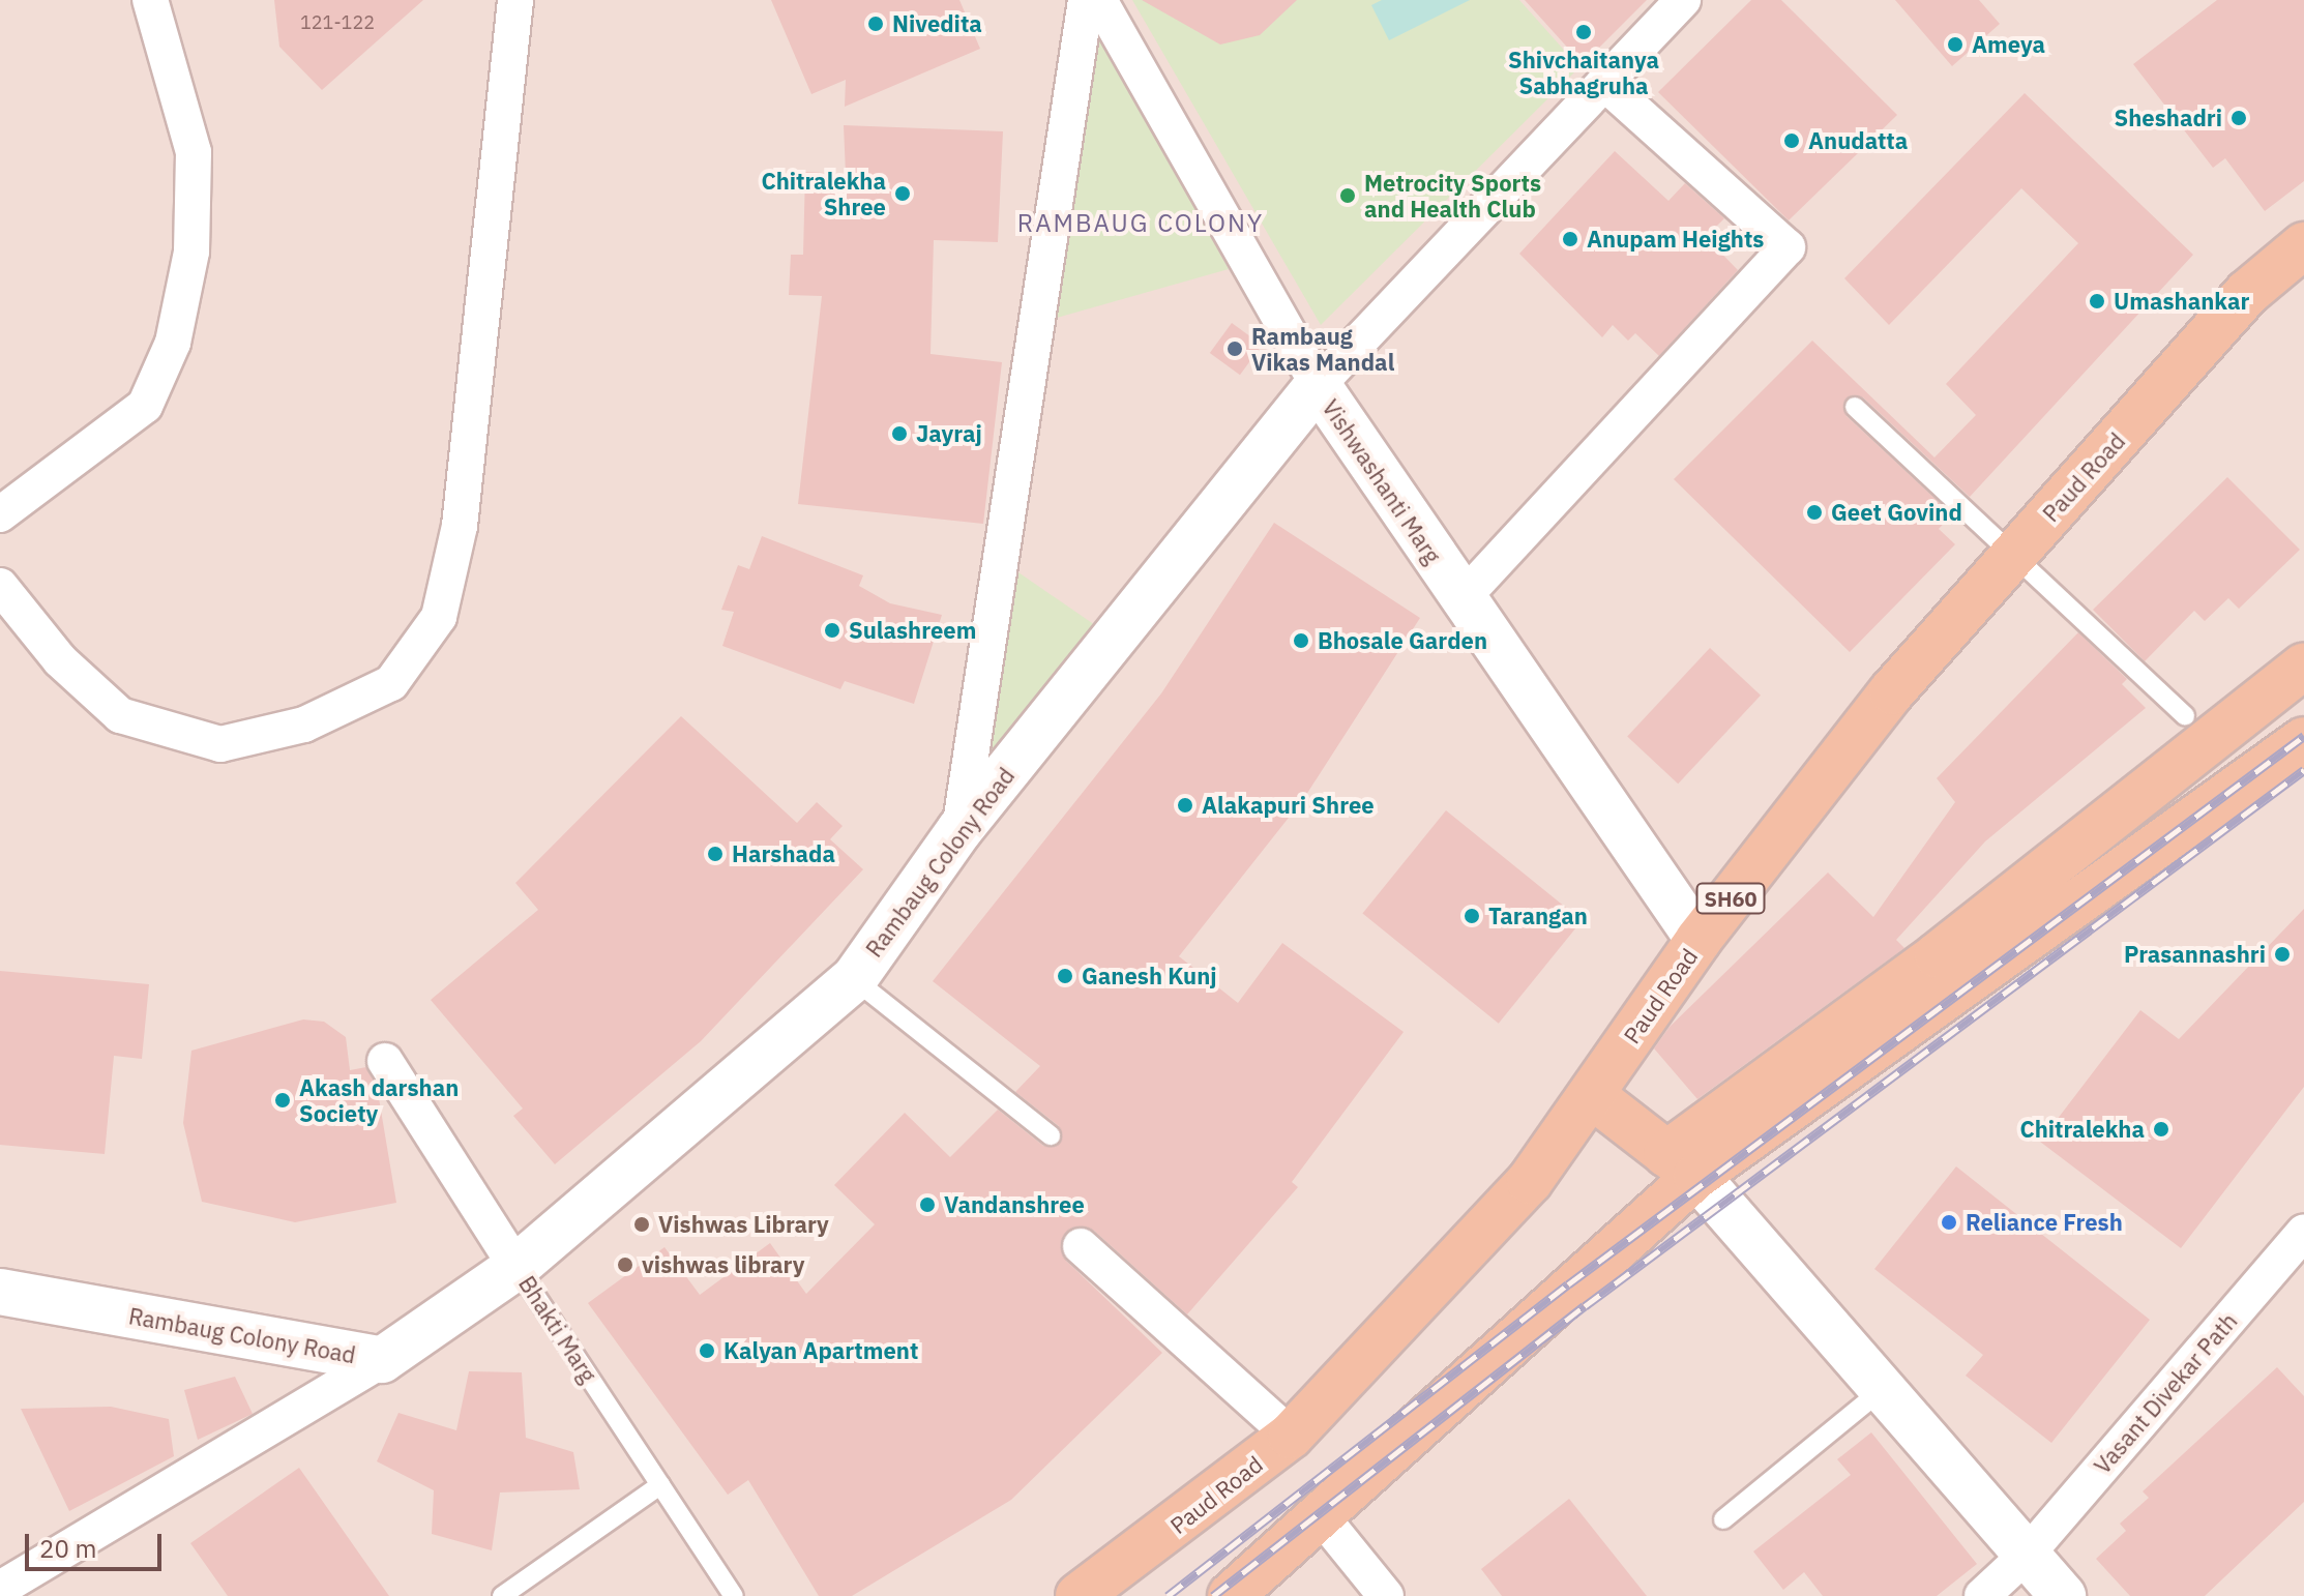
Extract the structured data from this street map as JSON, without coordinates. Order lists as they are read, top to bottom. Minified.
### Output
{"streets":{"main road":["Paud Road","SH60"],"street":["Vishwashanti Marg","Rambaug Colony Road","Bhakti Marg","Vasant Divekar Path"]},"crossings":[["Paud Road","Vishwashanti Marg"],["Vishwashanti Marg","Rambaug Colony Road"],["Rambaug Colony Road","Bhakti Marg"]],"districts":["RAMBAUG COLONY"],"places":["Nivedita","Shivchaitanya Sabhagruha","Ameya","Sheshadri","Anudatta","Chitralekha Shree","Metrocity Sports and Health Club","Anupam Heights","Umashankar","Rambaug Vikas Mandal","Jayraj","Geet Govind","Sulashreem","Bhosale Garden","Alakapuri Shree","Harshada","Tarangan","Prasannashri","Ganesh Kunj","Akash darshan Society","Chitralekha","Vandanshree","Reliance Fresh","Vishwas Library","vishwas library","Kalyan Apartment"],"house_numbers":["121-122"],"scale_bar":"20 m"}
